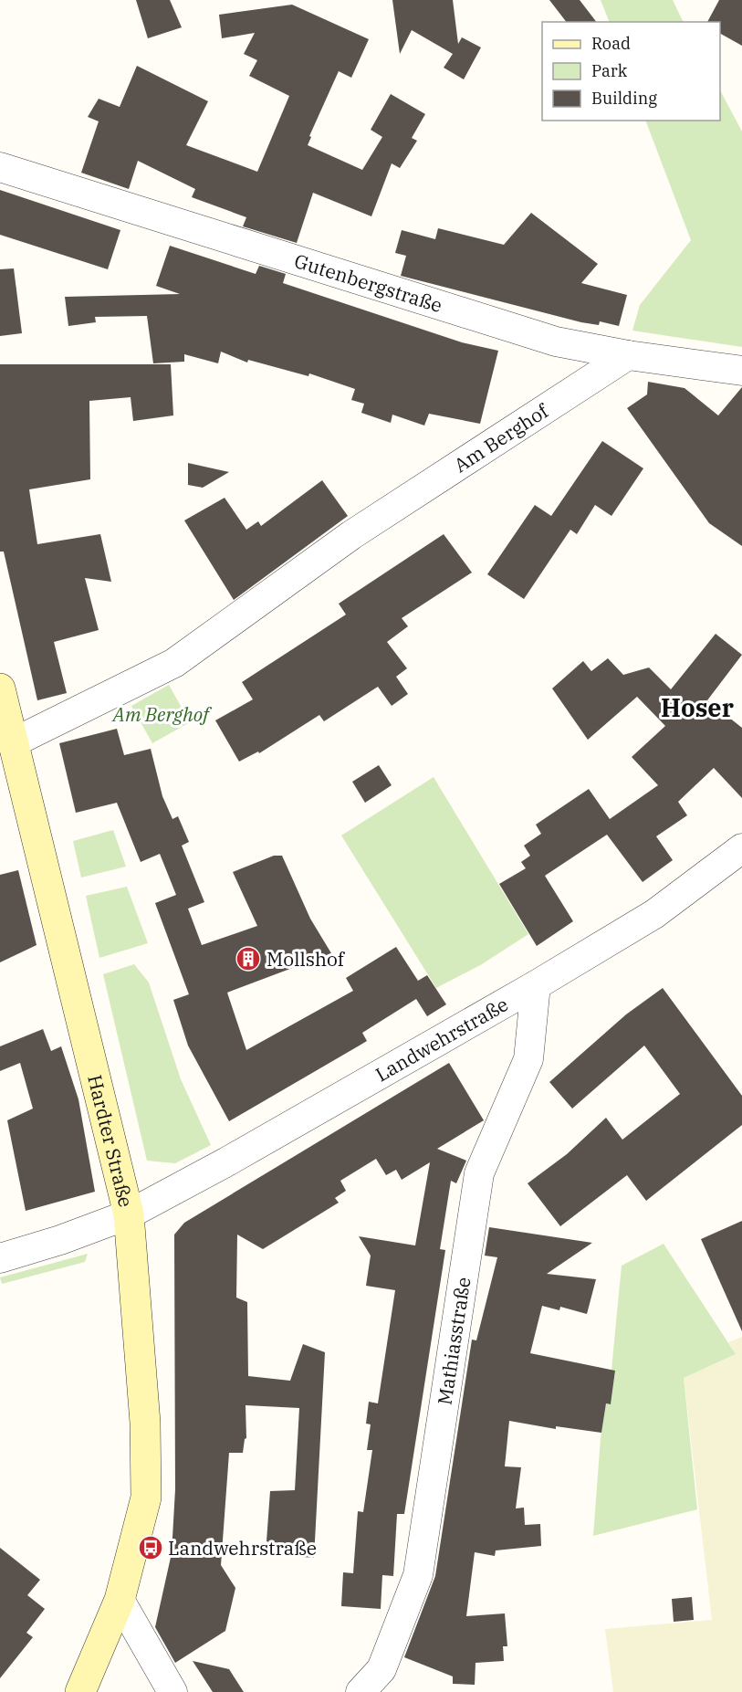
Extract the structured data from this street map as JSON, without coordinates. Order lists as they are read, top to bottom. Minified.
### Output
{"streets":{"main road":["Hardter Straße"],"street":["Gutenbergstraße","Am Berghof","Landwehrstraße","Mathiasstraße"]},"crossings":[["Gutenbergstraße","Am Berghof"],["Am Berghof","Hardter Straße"],["Landwehrstraße","Hardter Straße"],["Landwehrstraße","Mathiasstraße"]],"districts":["Hoser"],"parks":["Am Berghof"],"places":{"building":["Mollshof"],"bus stop":["Landwehrstraße"]},"legend":["Road","Park","Building"]}
